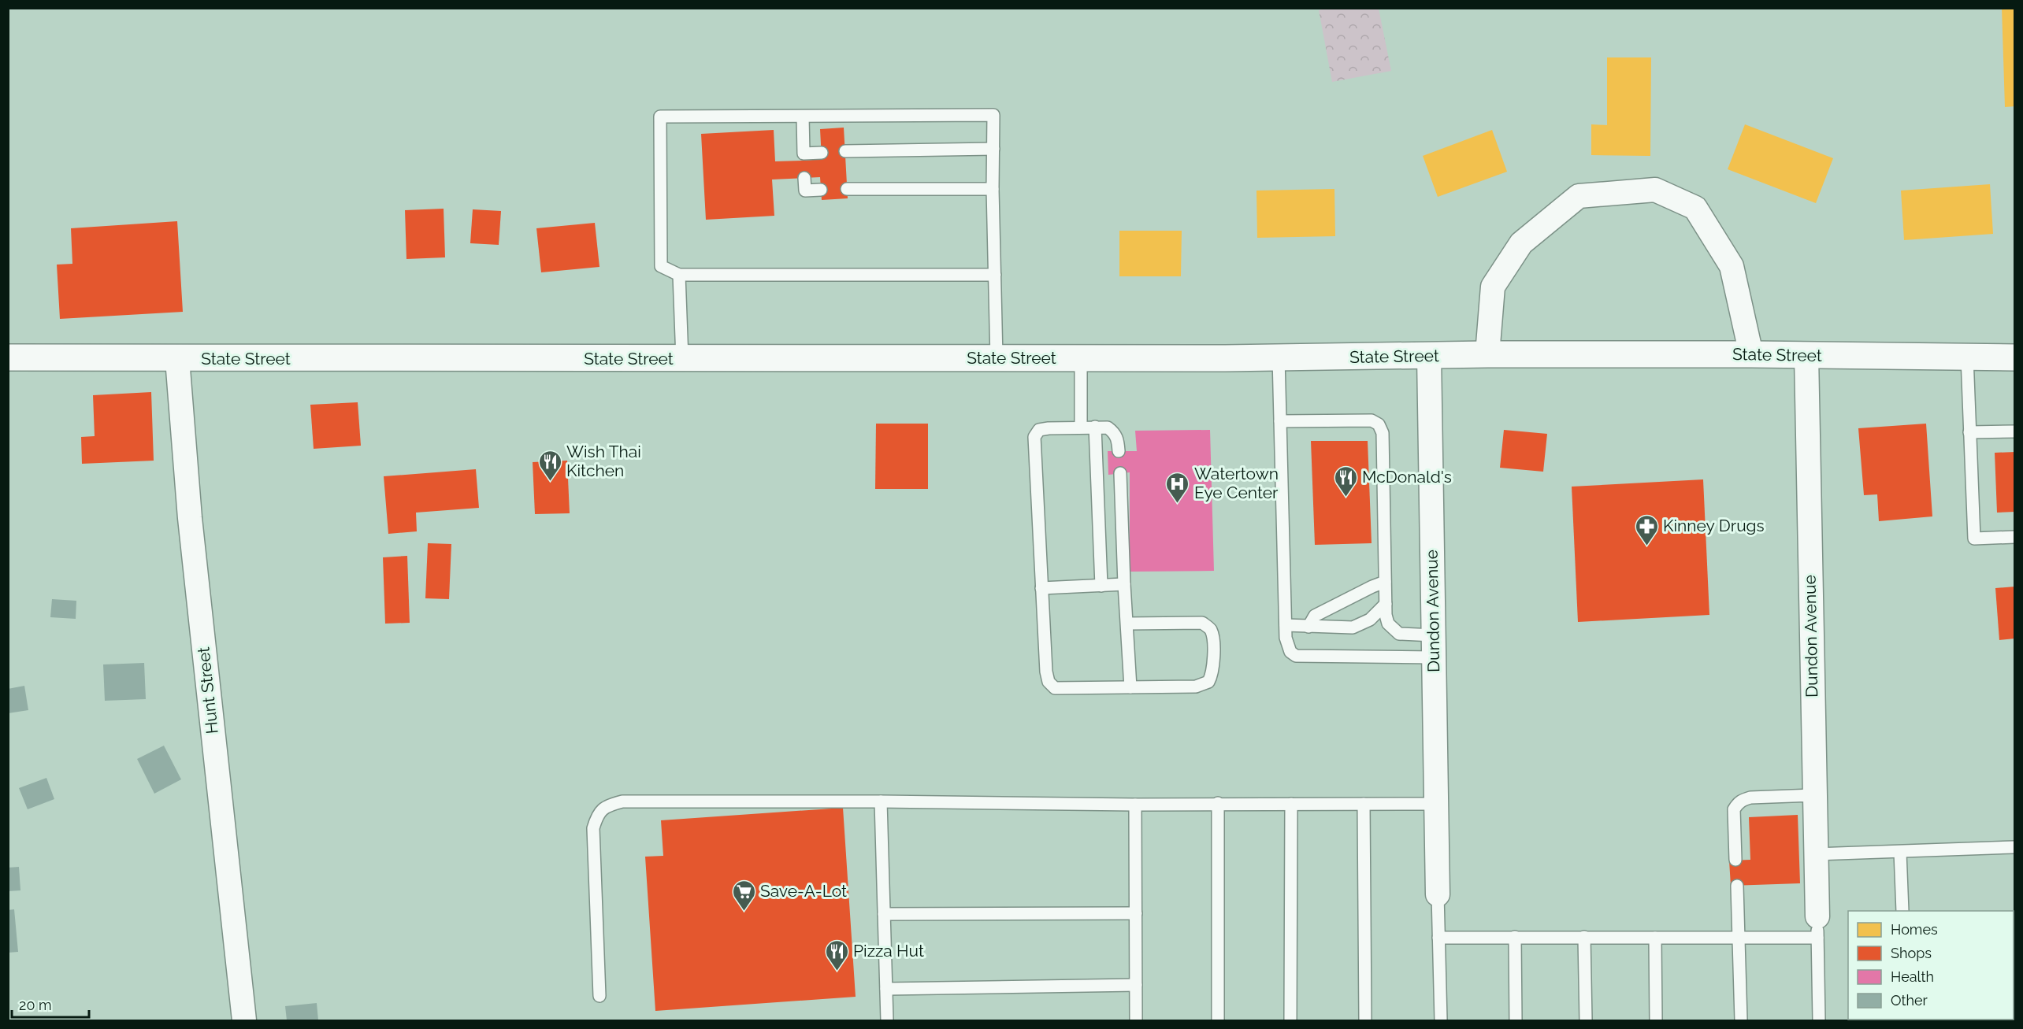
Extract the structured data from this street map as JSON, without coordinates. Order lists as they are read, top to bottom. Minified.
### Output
{"streets":{"highway":["State Street"],"street":["Dundon Avenue","Hunt Street"]},"crossings":[["State Street","Dundon Avenue"],["State Street","Hunt Street"]],"places":{"restaurant":["Wish Thai Kitchen","McDonald's","Pizza Hut"],"hospital":["Watertown Eye Center"],"pharmacy":["Kinney Drugs"],"supermarket":["Save-A-Lot"]},"legend":["Homes","Shops","Health","Other"],"scale_bar":"20 m"}
